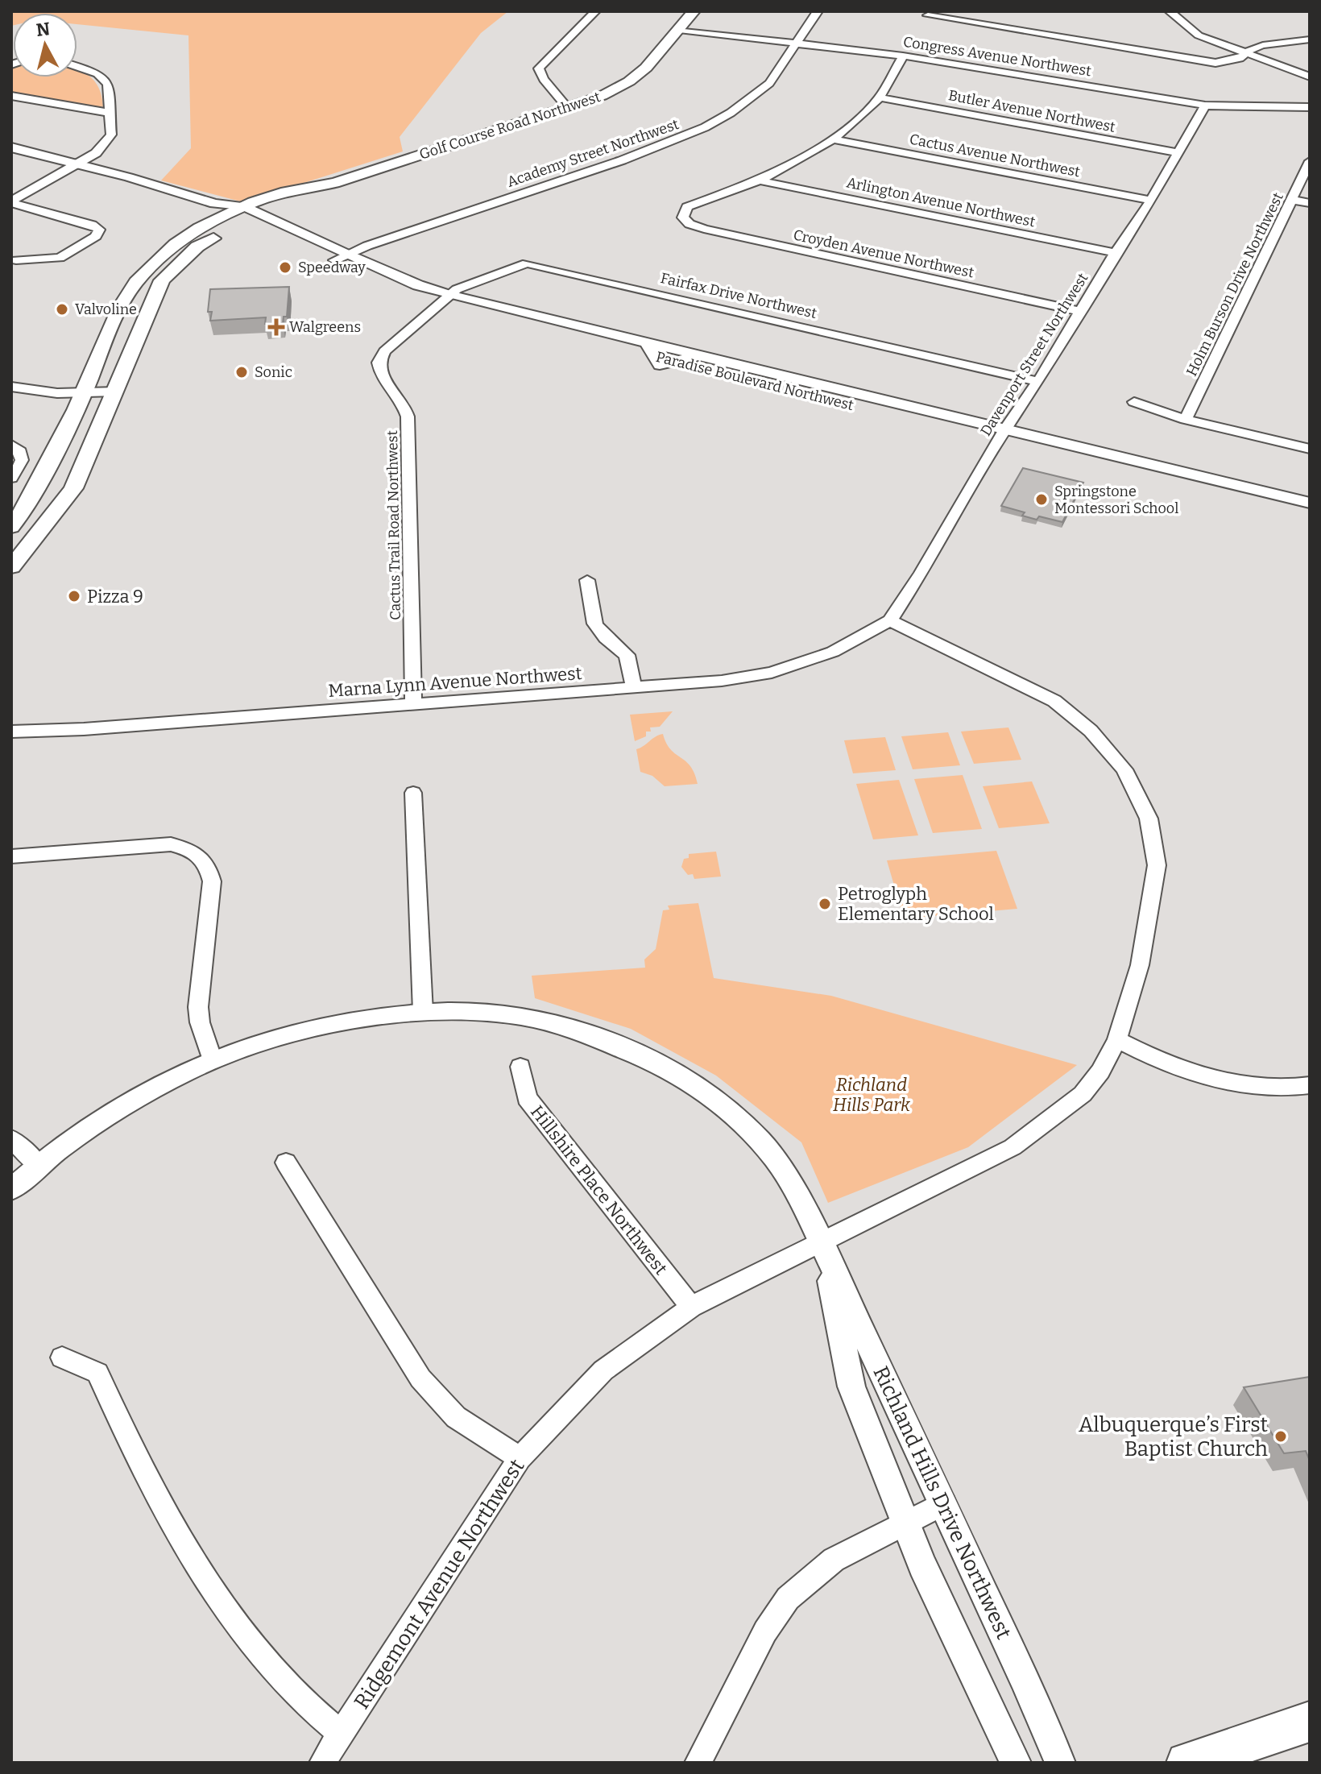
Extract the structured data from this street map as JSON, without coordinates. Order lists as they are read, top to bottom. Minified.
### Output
{"streets":{"main road":["Golf Course Road Northwest"],"street":["Congress Avenue Northwest","Butler Avenue Northwest","Academy Street Northwest","Cactus Avenue Northwest","Arlington Avenue Northwest","Croyden Avenue Northwest","Holm Burson Drive Northwest","Fairfax Drive Northwest","Davenport Street Northwest","Paradise Boulevard Northwest","Cactus Trail Road Northwest","Marna Lynn Avenue Northwest","Hillshire Place Northwest","Richland Hills Drive Northwest","Ridgemont Avenue Northwest"]},"crossings":[["Congress Avenue Northwest","Golf Course Road Northwest"],["Congress Avenue Northwest","Academy Street Northwest"],["Congress Avenue Northwest","Davenport Street Northwest"],["Butler Avenue Northwest","Davenport Street Northwest"],["Golf Course Road Northwest","Paradise Boulevard Northwest"],["Academy Street Northwest","Paradise Boulevard Northwest"],["Cactus Avenue Northwest","Davenport Street Northwest"],["Arlington Avenue Northwest","Croyden Avenue Northwest"],["Arlington Avenue Northwest","Davenport Street Northwest"],["Croyden Avenue Northwest","Davenport Street Northwest"],["Fairfax Drive Northwest","Davenport Street Northwest"],["Fairfax Drive Northwest","Paradise Boulevard Northwest"],["Fairfax Drive Northwest","Cactus Trail Road Northwest"],["Davenport Street Northwest","Paradise Boulevard Northwest"],["Davenport Street Northwest","Marna Lynn Avenue Northwest"],["Davenport Street Northwest","Ridgemont Avenue Northwest"],["Paradise Boulevard Northwest","Cactus Trail Road Northwest"],["Cactus Trail Road Northwest","Marna Lynn Avenue Northwest"],["Marna Lynn Avenue Northwest","Ridgemont Avenue Northwest"],["Hillshire Place Northwest","Ridgemont Avenue Northwest"],["Richland Hills Drive Northwest","Ridgemont Avenue Northwest"]],"parks":["Richland Hills Park"],"places":{"other":["Speedway","Valvoline","Sonic","Springstone Montessori School","Pizza 9","Petroglyph Elementary School","Albuquerque’s First Baptist Church"],"health":["Walgreens"]},"north":"top"}
